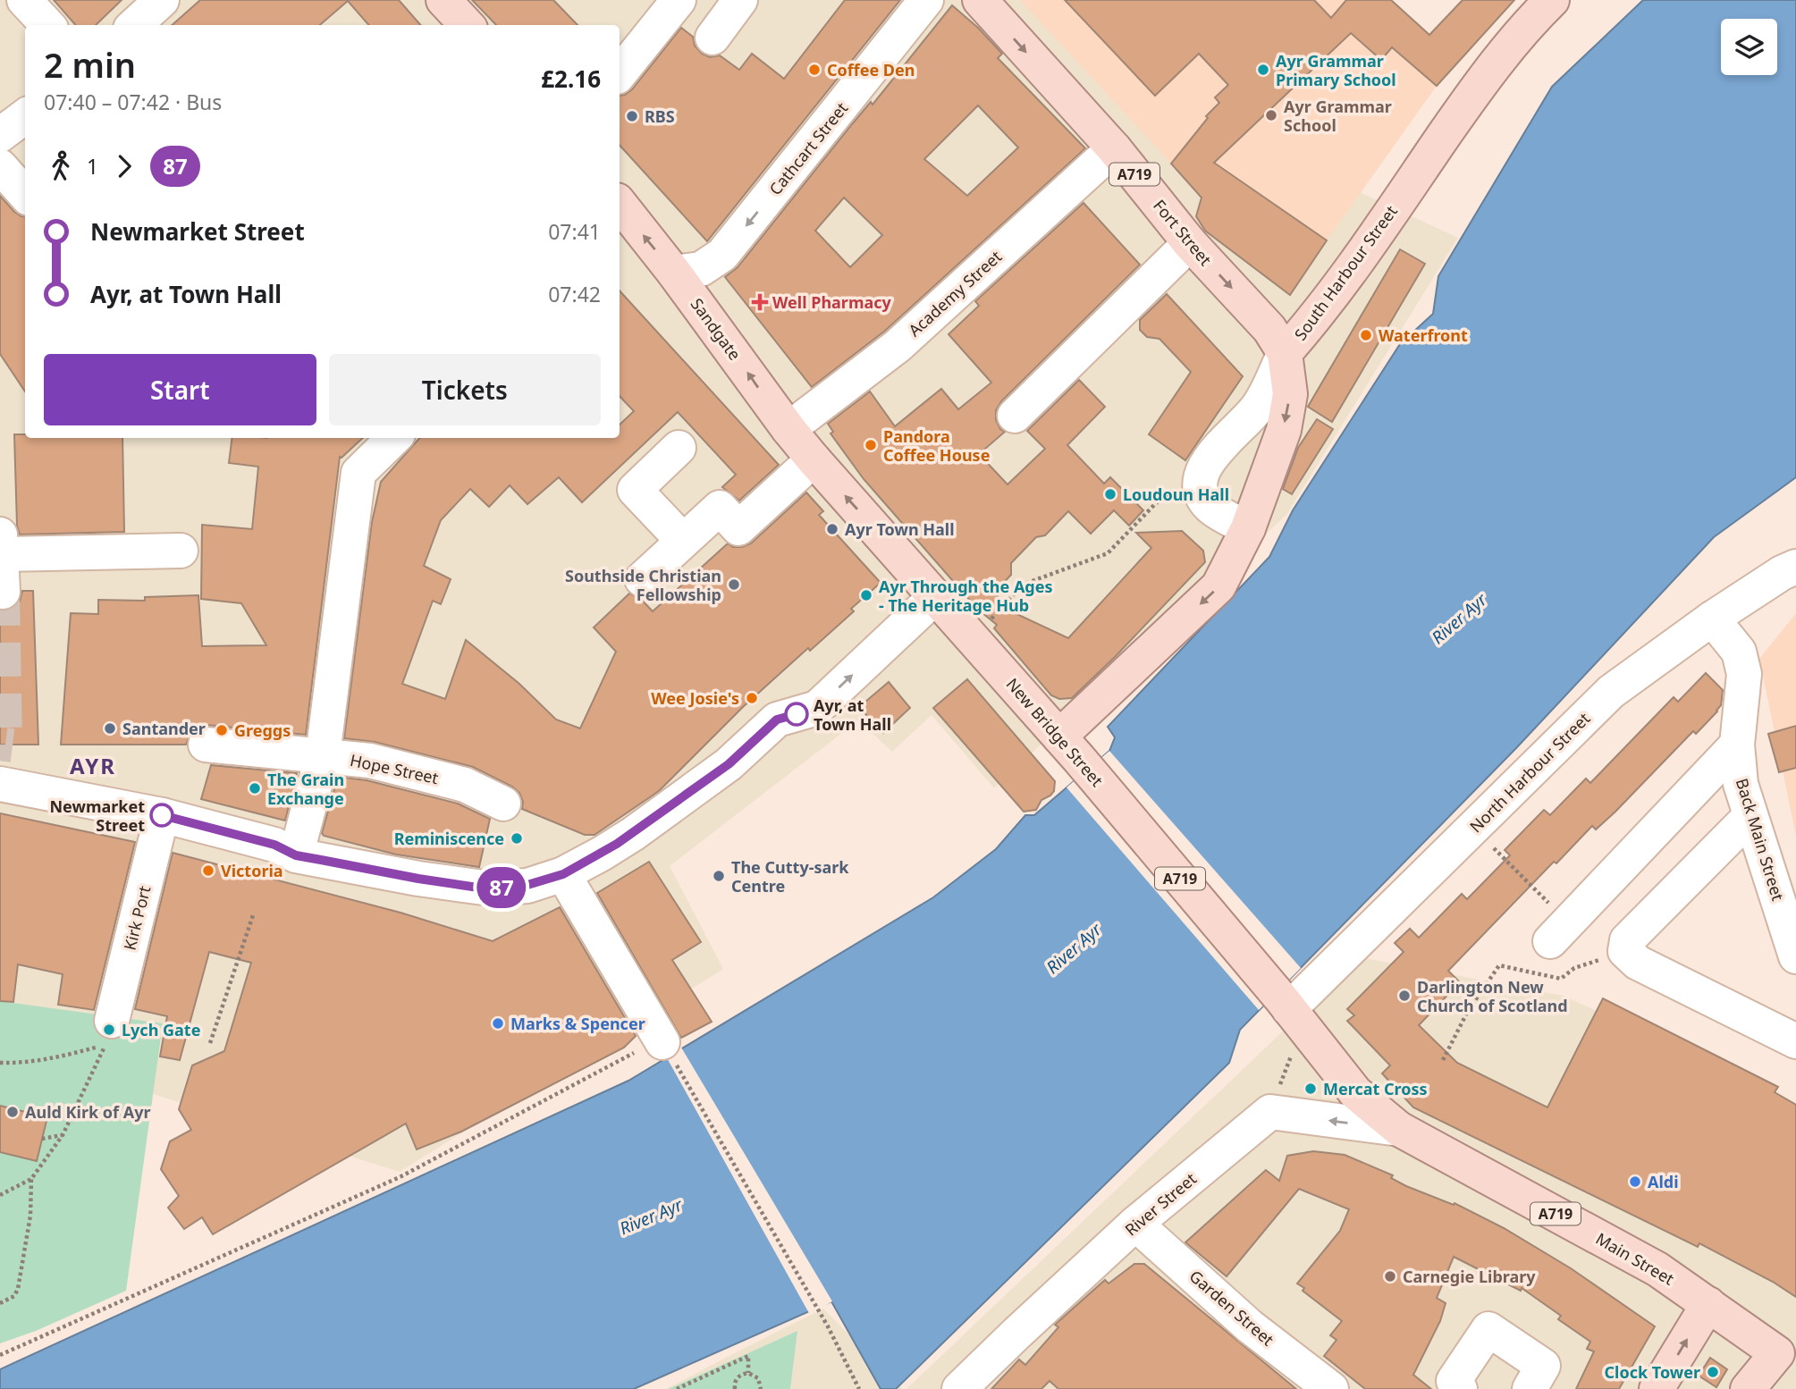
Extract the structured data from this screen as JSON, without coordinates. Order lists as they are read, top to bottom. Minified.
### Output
{"streets":{"main road":["A719","Fort Street","South Harbour Street","Sandgate","New Bridge Street","Main Street"],"street":["Cathcart Street","Academy Street","Hope Street","North Harbour Street","Back Main Street","Kirk Port","River Street","Garden Street"]},"crossings":[["Cathcart Street","Sandgate"],["A719","New Bridge Street"],["A719","North Harbour Street"],["A719","Main Street"],["Fort Street","South Harbour Street"],["Fort Street","Academy Street"],["South Harbour Street","New Bridge Street"],["Academy Street","Sandgate"],["Sandgate","New Bridge Street"],["New Bridge Street","North Harbour Street"],["North Harbour Street","Back Main Street"],["River Street","Garden Street"]],"one_way":["Cathcart Street","Fort Street","South Harbour Street","Sandgate"],"districts":["AYR"],"water":["River Ayr"],"places":{"other":["Coffee Den","Ayr Grammar Primary School","Ayr Grammar School","RBS","Waterfront","Pandora Coffee House","Loudoun Hall","Ayr Town Hall","Southside Christian Fellowship","Ayr Through the Ages - The Heritage Hub","Wee Josie's","Ayr, at Town Hall","Santander","Greggs","The Grain Exchange","Newmarket Street","Reminiscence","Victoria","The Cutty-sark Centre","Darlington New Church of Scotland","Marks & Spencer","Lych Gate","Mercat Cross","Auld Kirk of Ayr","Aldi","Carnegie Library","Clock Tower"],"health":["Well Pharmacy"]},"lines":["bus line 87"],"page":{"on_map":"87","heading":["2 min","07:40 – 07:42 · Bus","£2.16"],"legs":["1","87"],"list":[{"name":"Newmarket Street","value":"07:41"},{"name":"Ayr, at Town Hall","value":"07:42"}],"buttons":["Start","Tickets"]}}
